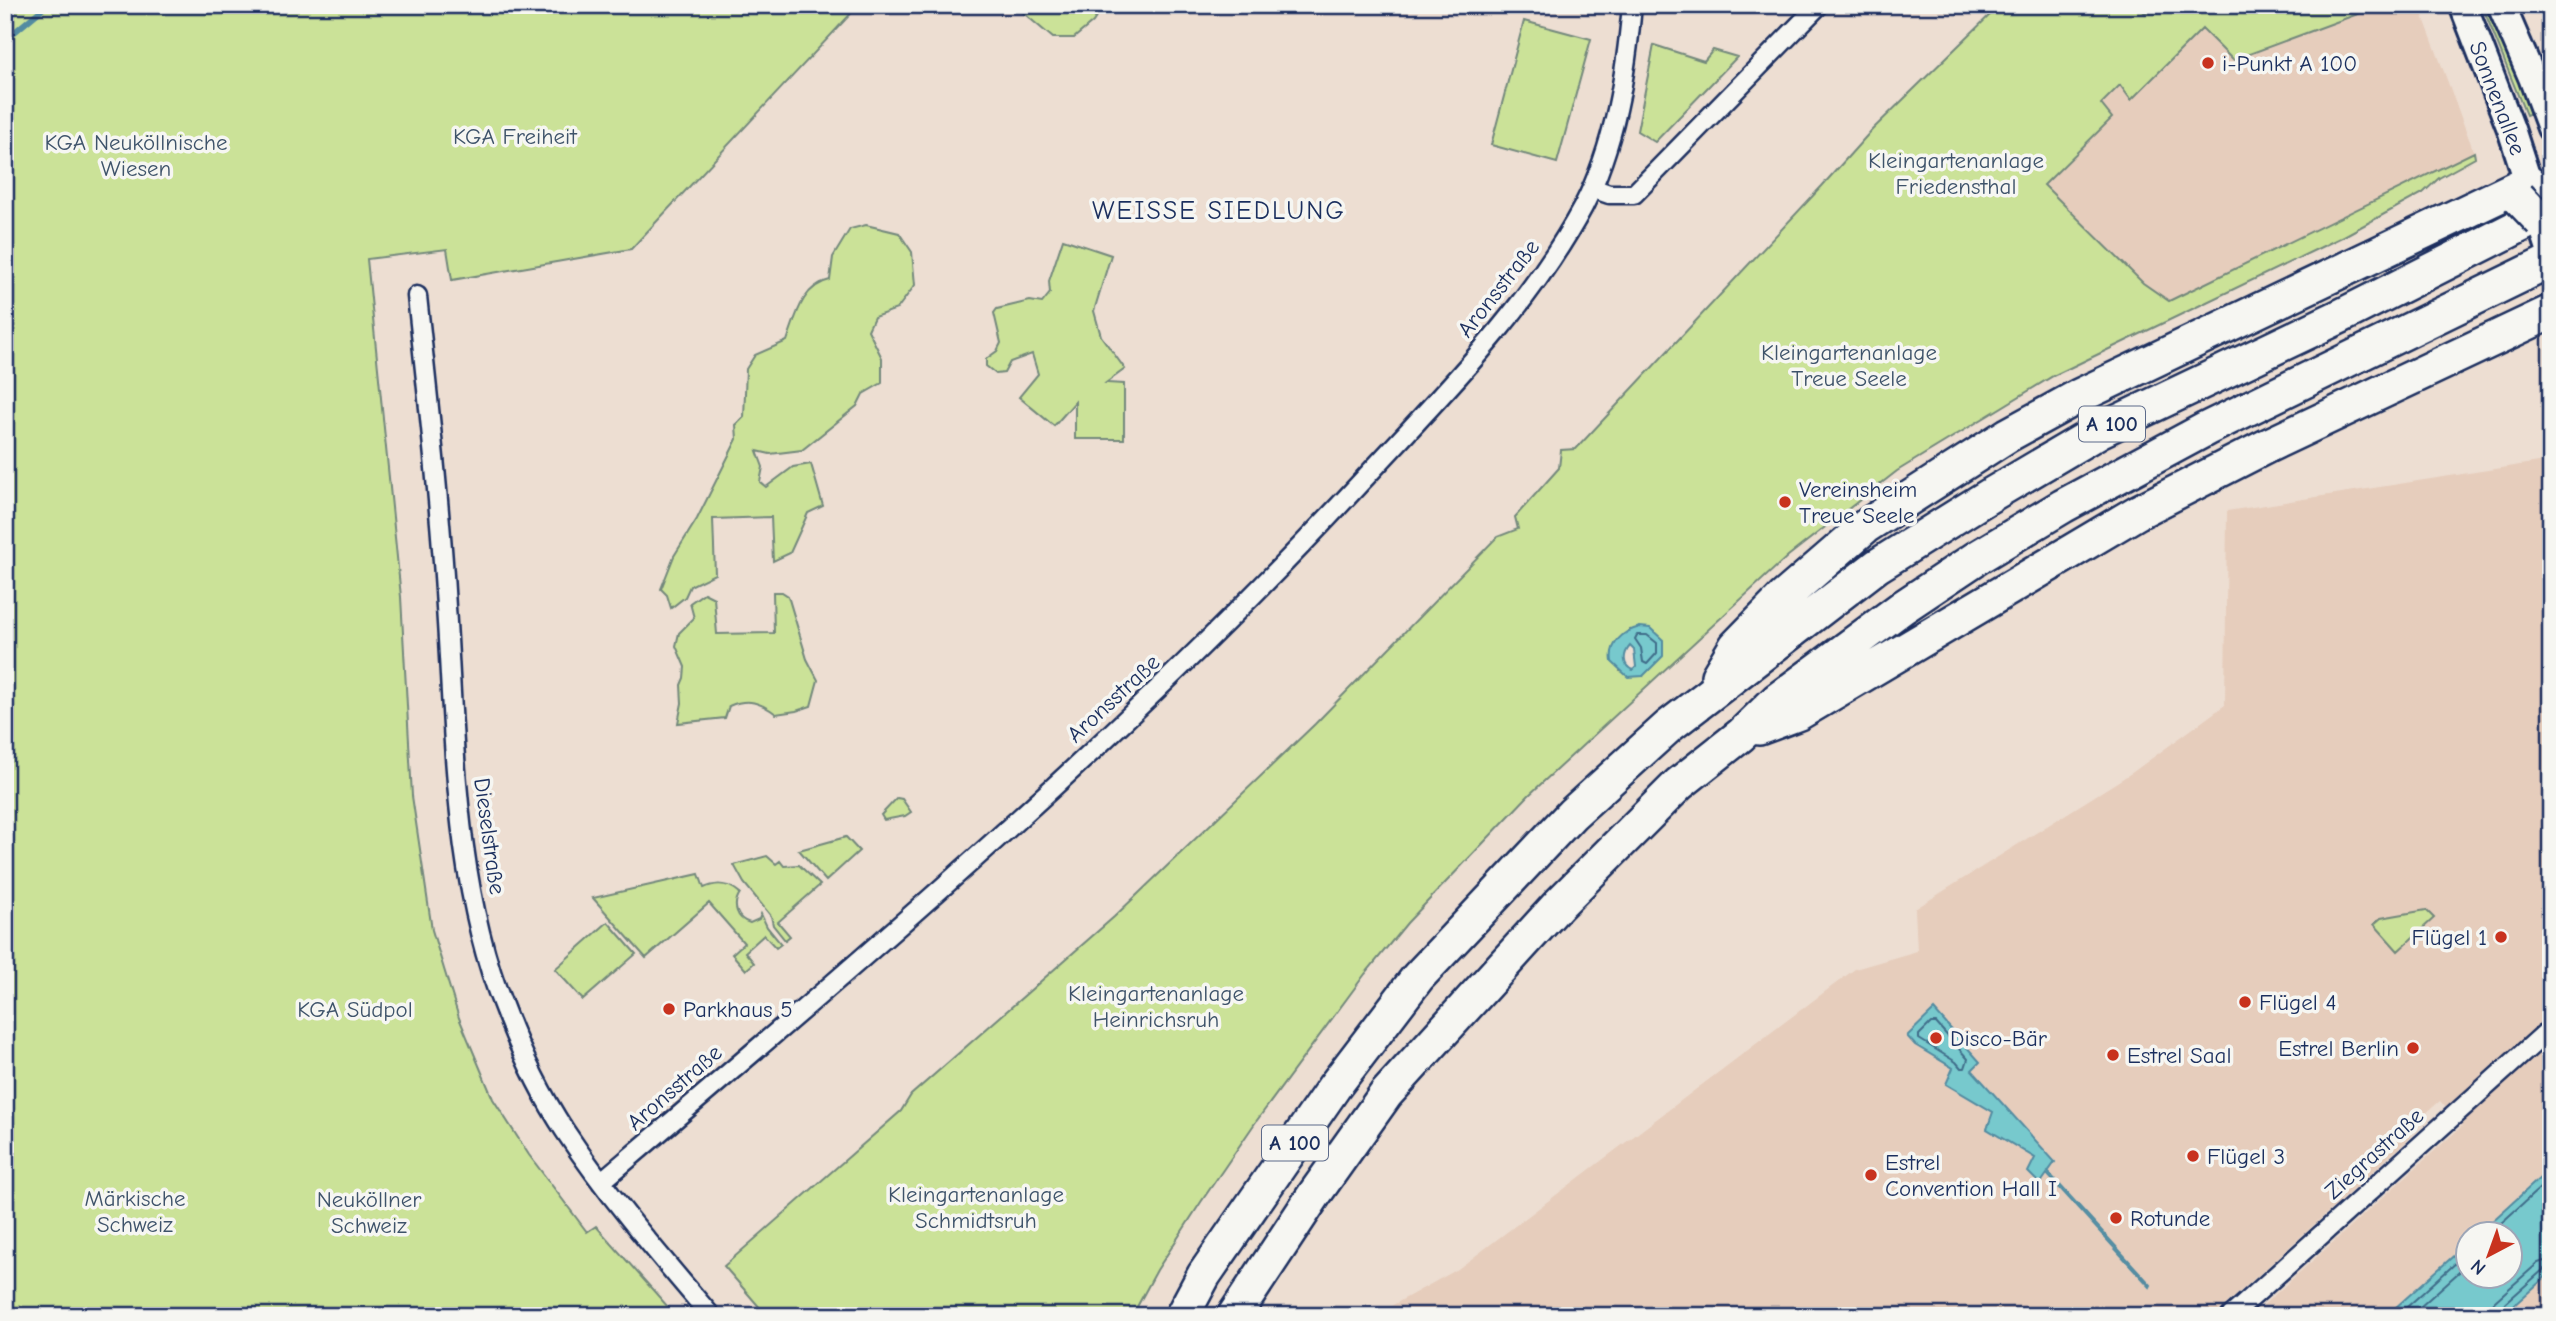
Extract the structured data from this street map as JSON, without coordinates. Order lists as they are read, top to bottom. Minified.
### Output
{"streets":{"highway":["A 100"],"main road":["Sonnenallee"],"street":["Aronsstraße","Dieselstraße","Ziegrastraße"]},"crossings":[["Sonnenallee","A 100"],["Aronsstraße","Dieselstraße"]],"districts":["WEISSE SIEDLUNG"],"parks":["KGA Freiheit","KGA Neuköllnische Wiesen","Kleingartenanlage Friedensthal","Kleingartenanlage Treue Seele","Kleingartenanlage Heinrichsruh","KGA Südpol","Kleingartenanlage Schmidtsruh","Märkische Schweiz","Neuköllner Schweiz"],"places":["i-Punkt A 100","Vereinsheim Treue Seele","Flügel 1","Flügel 4","Parkhaus 5","Disco-Bär","Estrel Berlin","Estrel Saal","Flügel 3","Estrel Convention Hall I","Rotunde"],"north":"bottom left"}
